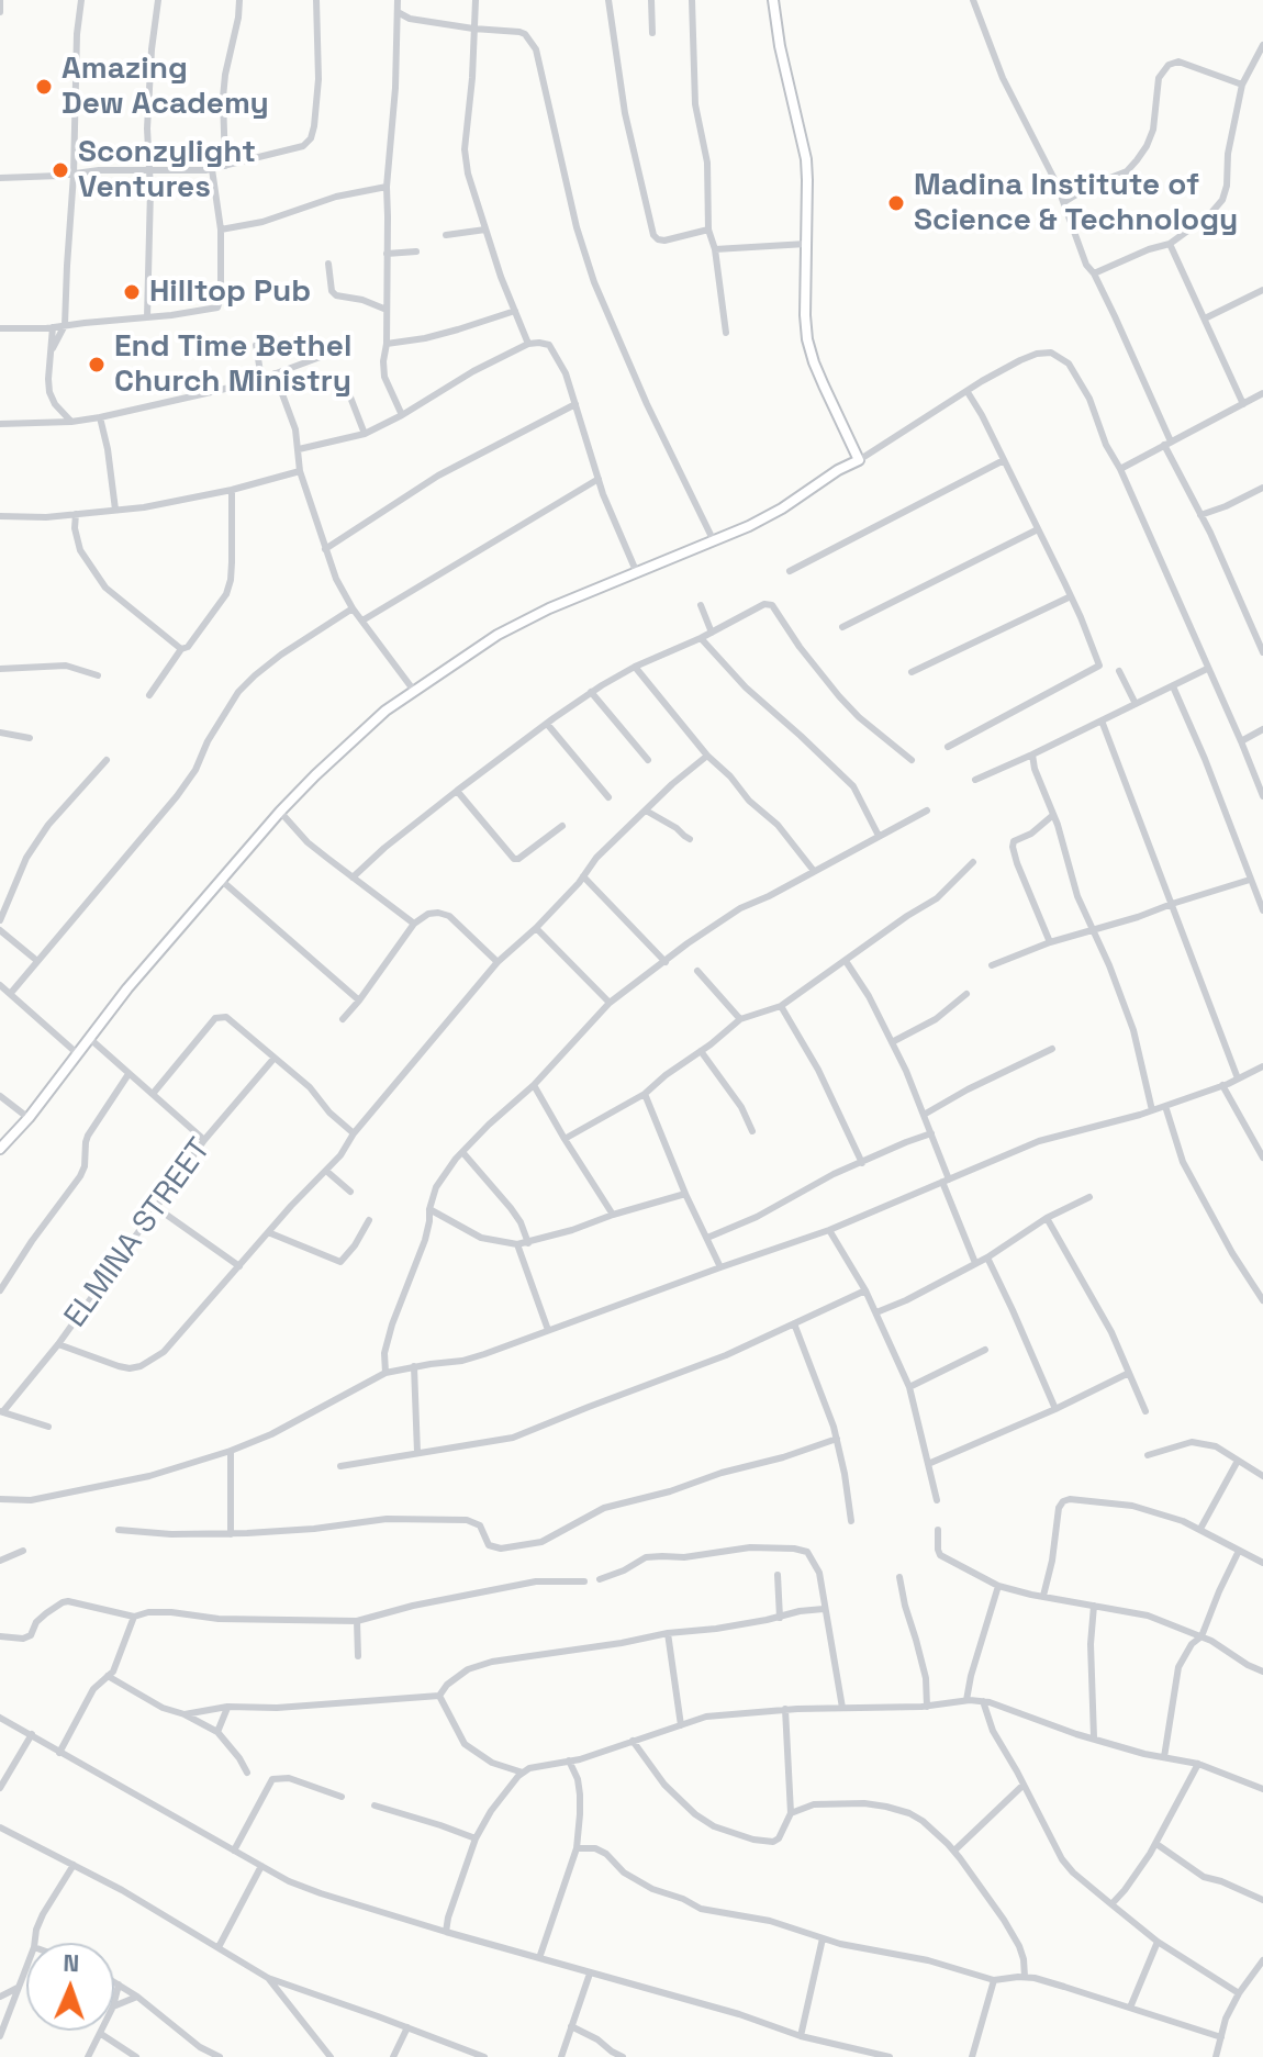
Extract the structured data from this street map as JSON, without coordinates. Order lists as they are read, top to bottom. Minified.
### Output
{"streets":{"street":["ELMINA STREET"]},"places":["Amazing Dew Academy","Sconzylight Ventures","Madina Institute of Science & Technology","Hilltop Pub","End Time Bethel Church Ministry"],"north":"top"}
